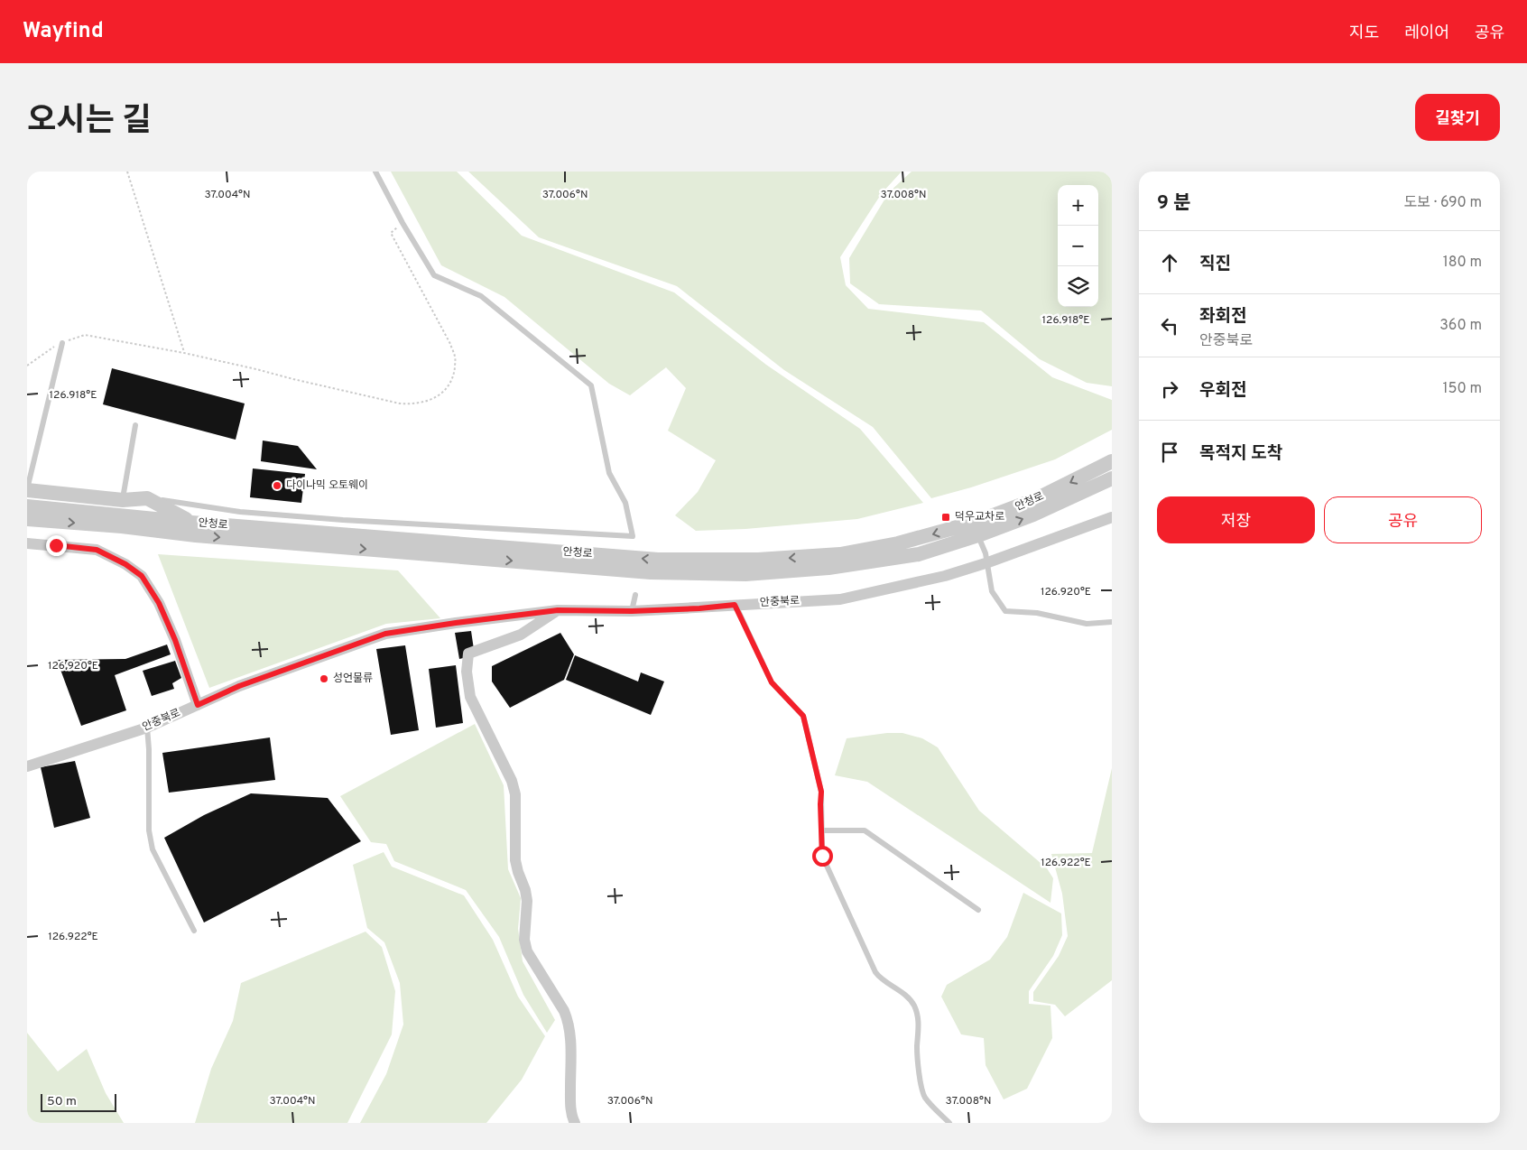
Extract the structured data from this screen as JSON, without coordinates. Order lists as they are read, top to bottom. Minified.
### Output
{"streets":{"street":["안청로","안중북로"]},"places":{"other":["다이나믹 오토웨이","성언물류"],"transit":["덕우교차로"]},"scale_bar":"50 m","page":{"header":"Wayfind","nav":["지도","레이어","공유"],"title":"오시는 길","buttons":["길찾기",["저장","공유"]],"heading":["9 분","도보 · 690 m"],"map_buttons":["+","−"],"list":[["직진","180 m"],["좌회전","안중북로","360 m"],["우회전","150 m"],"목적지 도착"],"scale":"50 m"},"coordinates":["37.004°N","37.006°N","37.008°N","126.918°E","126.920°E","126.922°E"]}
